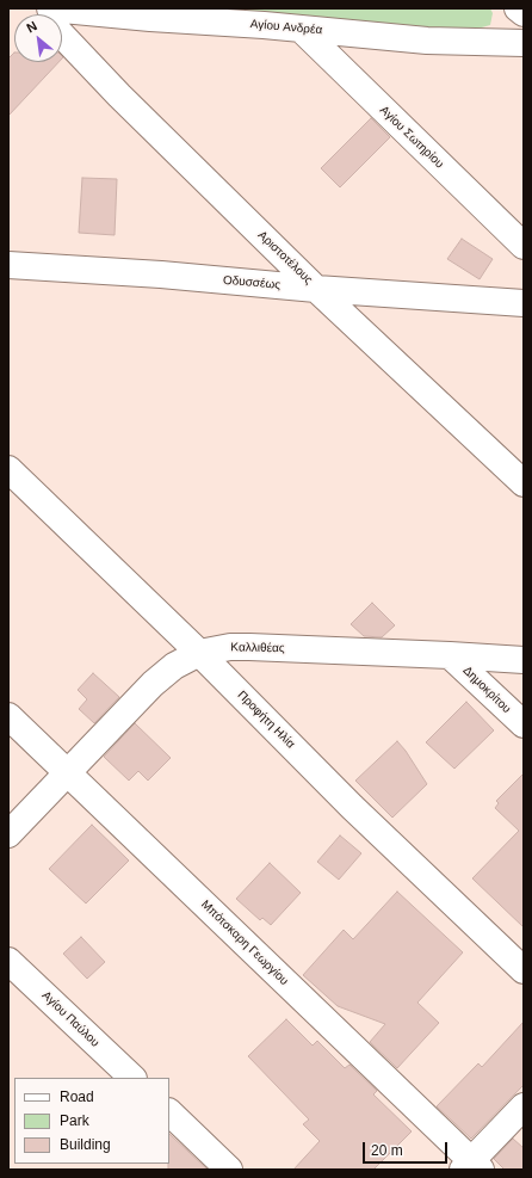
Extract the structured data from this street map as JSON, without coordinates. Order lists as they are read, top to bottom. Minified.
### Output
{"streets":{"street":["Αγίου Ανδρέα","Αγίου Σωτηρίου","Αριστοτέλους","Οδυσσέως","Καλλιθέας","Δημοκρίτου","Προφήτη Ηλία","Μπότσκαρη Γεωργίου","Αγίου Παύλου"]},"crossings":[["Αγίου Ανδρέα","Αγίου Σωτηρίου"],["Αριστοτέλους","Οδυσσέως"],["Καλλιθέας","Δημοκρίτου"],["Καλλιθέας","Προφήτη Ηλία"],["Καλλιθέας","Μπότσκαρη Γεωργίου"]],"legend":["Road","Park","Building"],"scale_bar":"20 m","north":"top left"}
